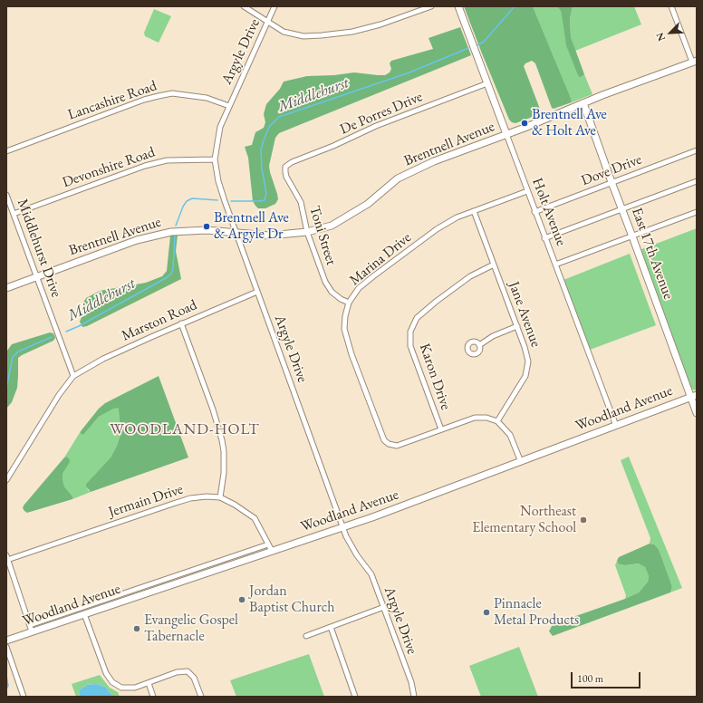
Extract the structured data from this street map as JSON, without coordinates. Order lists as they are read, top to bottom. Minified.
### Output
{"streets":{"street":["Argyle Drive","Lancashire Road","De Porres Drive","Brentnell Avenue","Devonshire Road","Dove Drive","Holt Avenue","Toni Street","Middlehurst Drive","East 17th Avenue","Marina Drive","Jane Avenue","Marston Road","Karon Drive","Woodland Avenue","Jermain Drive"]},"crossings":[["Argyle Drive","Lancashire Road"],["Argyle Drive","Brentnell Avenue"],["Argyle Drive","Devonshire Road"],["Argyle Drive","Marston Road"],["Argyle Drive","Woodland Avenue"],["De Porres Drive","Holt Avenue"],["De Porres Drive","Toni Street"],["Brentnell Avenue","Holt Avenue"],["Brentnell Avenue","Toni Street"],["Brentnell Avenue","Middlehurst Drive"],["Brentnell Avenue","East 17th Avenue"],["Devonshire Road","Middlehurst Drive"],["Dove Drive","Holt Avenue"],["Dove Drive","East 17th Avenue"],["Holt Avenue","Marina Drive"],["Holt Avenue","Woodland Avenue"],["Toni Street","Marina Drive"],["Middlehurst Drive","Marston Road"],["East 17th Avenue","Woodland Avenue"],["Marina Drive","Jane Avenue"],["Marina Drive","Karon Drive"],["Jane Avenue","Karon Drive"],["Woodland Avenue","Jermain Drive"]],"districts":["WOODLAND-HOLT"],"water":["Middlehurst"],"places":["Brentnell Ave & Holt Ave","Brentnell Ave & Argyle Dr","Northeast Elementary School","Jordan Baptist Church","Pinnacle Metal Products","Evangelic Gospel Tabernacle"],"scale_bar":"100 m","north":"bottom left"}
